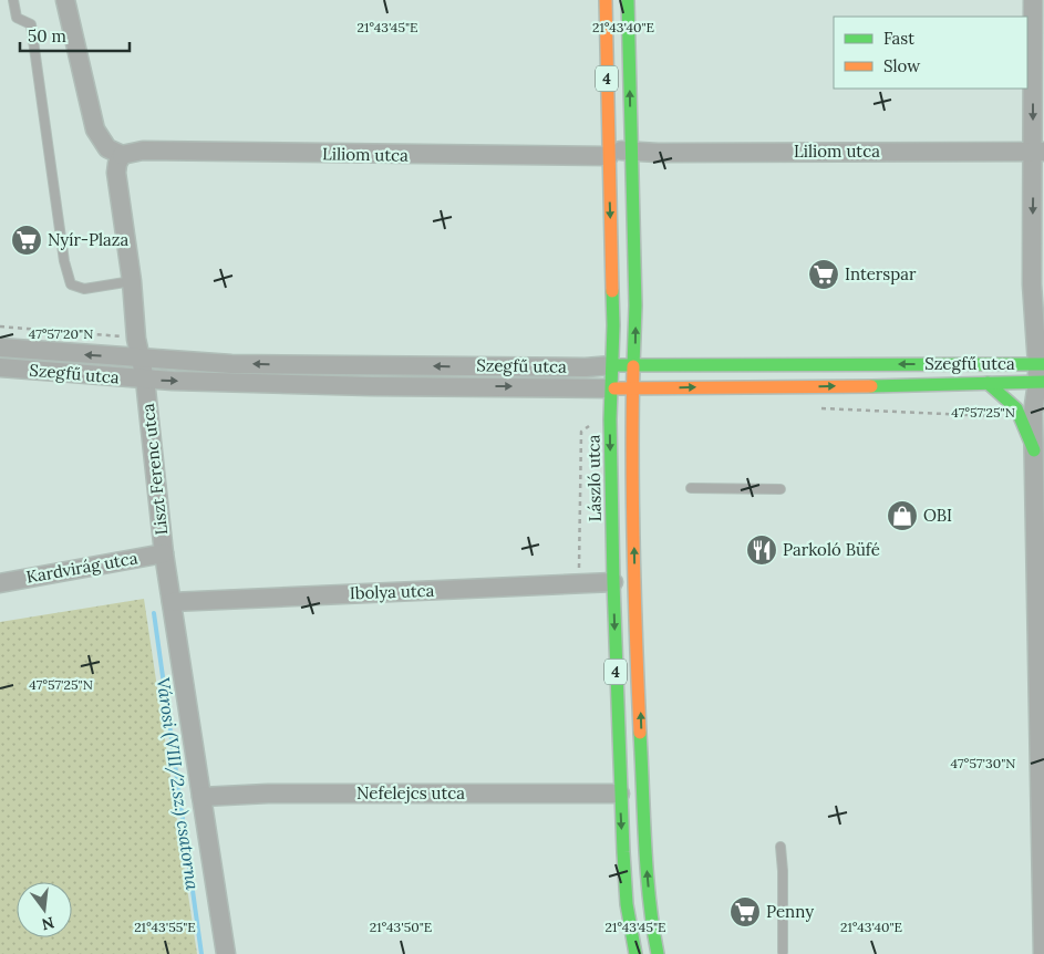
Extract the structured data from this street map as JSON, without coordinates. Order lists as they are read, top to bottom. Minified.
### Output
{"streets":{"main road":["4","Szegfű utca","László utca"],"street":["Liliom utca","Liszt Ferenc utca","Kardvirág utca","Ibolya utca","Nefelejcs utca"]},"crossings":[["4","Liliom utca"],["4","Szegfű utca"],["Liliom utca","Liszt Ferenc utca"],["Liliom utca","László utca"],["Szegfű utca","Liszt Ferenc utca"],["Szegfű utca","László utca"],["Liszt Ferenc utca","Kardvirág utca"],["Liszt Ferenc utca","Ibolya utca"],["Liszt Ferenc utca","Nefelejcs utca"],["László utca","Ibolya utca"],["László utca","Nefelejcs utca"]],"water":["Városi (VIII/2.sz.) csatorna"],"places":{"supermarket":["Nyír-Plaza","Interspar","Penny"],"shop":["OBI"],"restaurant":["Parkoló Büfé"]},"legend":["Fast","Slow"],"scale_bar":"50 m","north":"bottom","coordinates":["21°43'45\"E","21°43'40\"E","47°57'20\"N","47°57'25\"N","47°57'30\"N","21°43'55\"E","21°43'50\"E"]}
